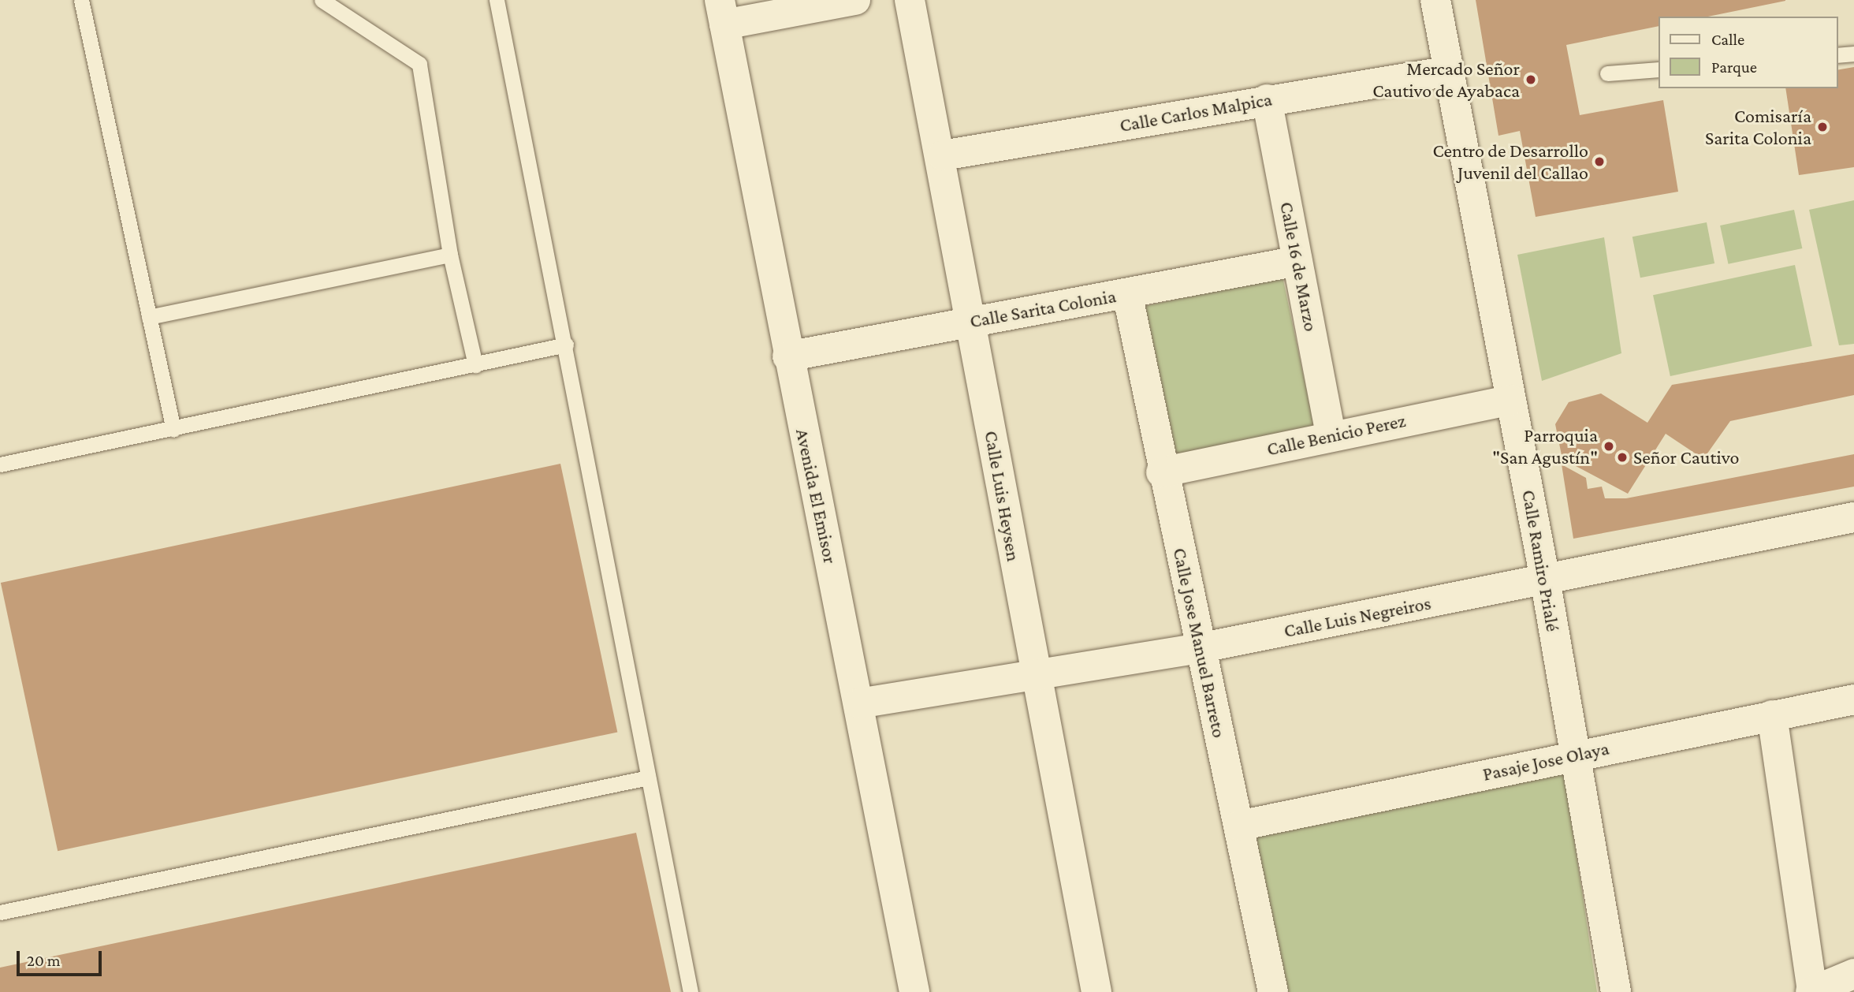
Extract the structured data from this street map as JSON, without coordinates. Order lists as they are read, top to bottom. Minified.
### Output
{"streets":{"street":["Calle Carlos Malpica","Calle 16 de Marzo","Calle Sarita Colonia","Calle Benicio Perez","Avenida El Emisor","Calle Luis Heysen","Calle Ramiro Prialé","Calle Luis Negreiros","Calle Jose Manuel Barreto","Pasaje Jose Olaya"]},"crossings":[["Calle Carlos Malpica","Calle 16 de Marzo"],["Calle Carlos Malpica","Calle Luis Heysen"],["Calle Carlos Malpica","Calle Ramiro Prialé"],["Calle 16 de Marzo","Calle Sarita Colonia"],["Calle 16 de Marzo","Calle Benicio Perez"],["Calle Sarita Colonia","Avenida El Emisor"],["Calle Sarita Colonia","Calle Luis Heysen"],["Calle Sarita Colonia","Calle Jose Manuel Barreto"],["Calle Benicio Perez","Calle Ramiro Prialé"],["Calle Benicio Perez","Calle Jose Manuel Barreto"],["Avenida El Emisor","Calle Luis Negreiros"],["Calle Luis Heysen","Calle Luis Negreiros"],["Calle Ramiro Prialé","Calle Luis Negreiros"],["Calle Ramiro Prialé","Pasaje Jose Olaya"],["Calle Luis Negreiros","Calle Jose Manuel Barreto"],["Calle Jose Manuel Barreto","Pasaje Jose Olaya"]],"places":["Mercado Señor Cautivo de Ayabaca","Comisaría Sarita Colonia","Centro de Desarrollo Juvenil del Callao","Parroquia \"San Agustín\"","Señor Cautivo"],"legend":["Calle","Parque"],"scale_bar":"20 m"}
